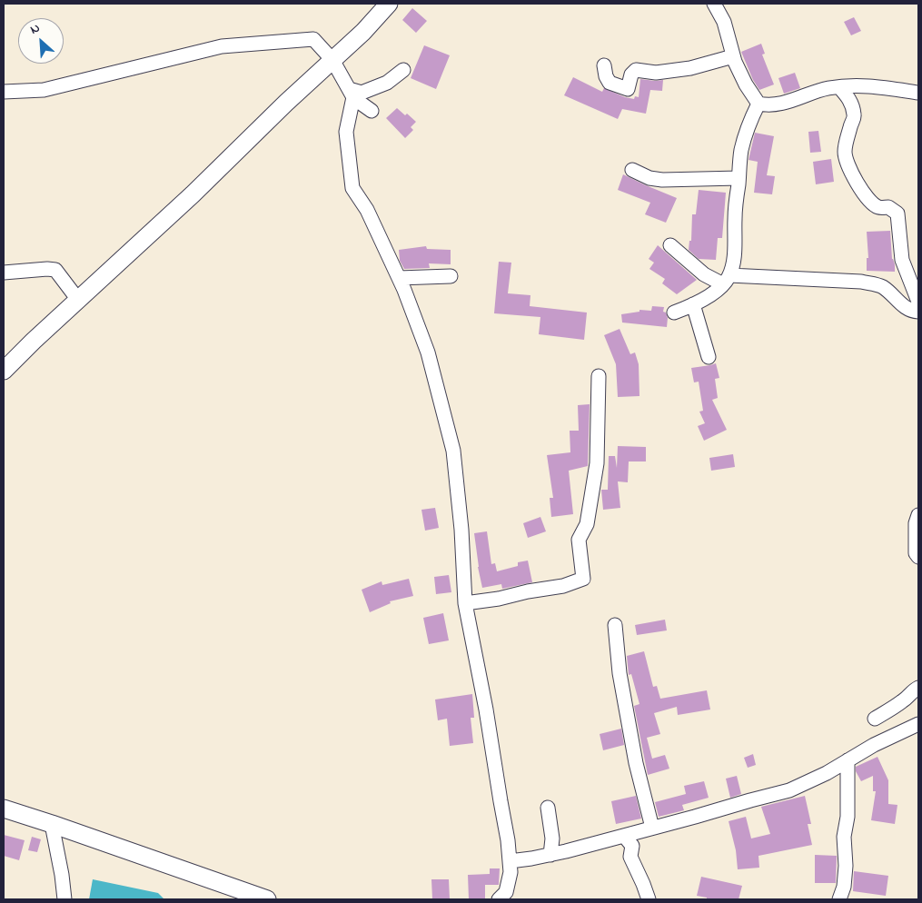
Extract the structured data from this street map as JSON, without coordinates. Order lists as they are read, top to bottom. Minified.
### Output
{"north":"top left"}
